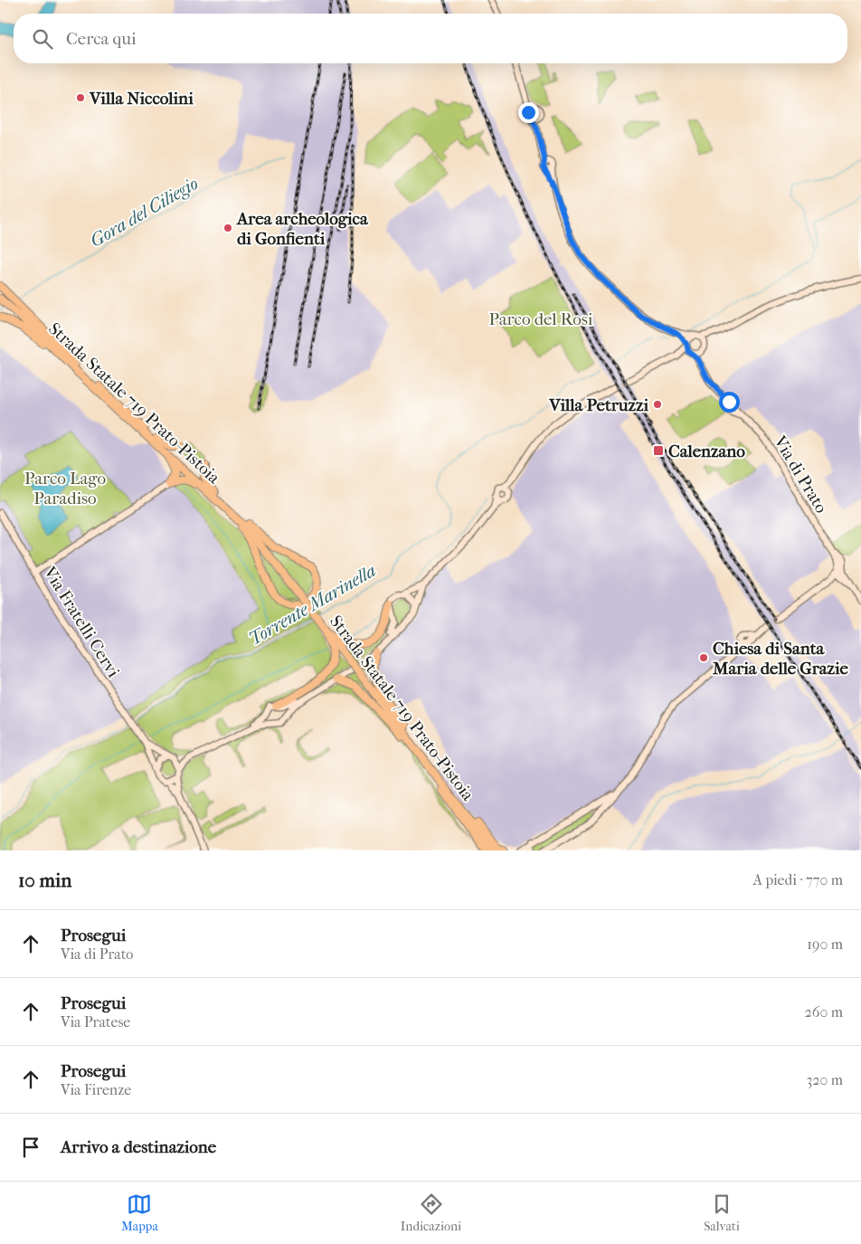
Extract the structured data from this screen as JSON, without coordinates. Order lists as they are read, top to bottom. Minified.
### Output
{"streets":{"highway":["Strada Statale 719 Prato-Pistoia"],"main road":["Via di Prato","Via Fratelli Cervi"]},"water":["Gora del Ciliegio","Torrente Marinella"],"parks":["Parco del Rosi","Parco Lago Paradiso"],"places":{"other":["Villa Niccolini","Area archeologica di Gonfienti","Villa Petruzzi","Chiesa di Santa Maria delle Grazie"],"transit":["Calenzano"]},"page":{"search":"Cerca qui","heading":["10 min","A piedi · 770 m"],"list":[["Prosegui","Via di Prato","190 m"],["Prosegui","Via Pratese","260 m"],["Prosegui","Via Firenze","320 m"],"Arrivo a destinazione"],"nav":["Mappa","Indicazioni","Salvati"]}}
